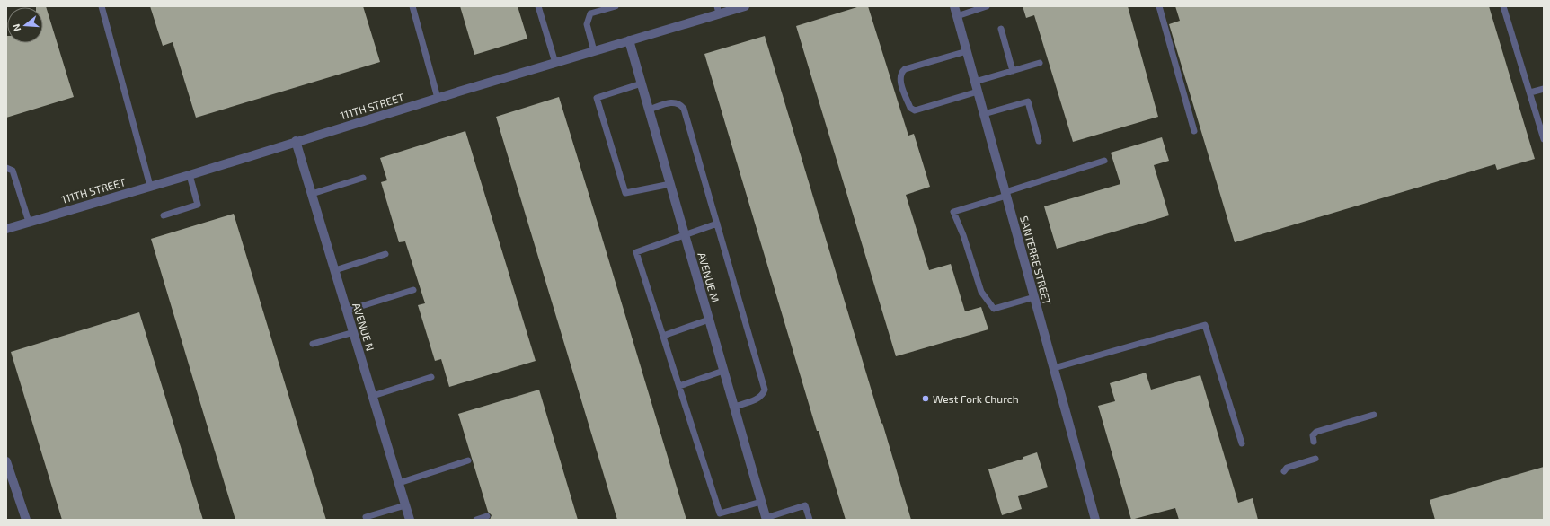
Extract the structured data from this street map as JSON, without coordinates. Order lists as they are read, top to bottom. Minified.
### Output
{"streets":{"street":["111TH STREET","SANTERRE STREET","AVENUE M","AVENUE N"]},"crossings":[["111TH STREET","AVENUE M"],["111TH STREET","AVENUE N"]],"places":["West Fork Church"],"north":"left"}
